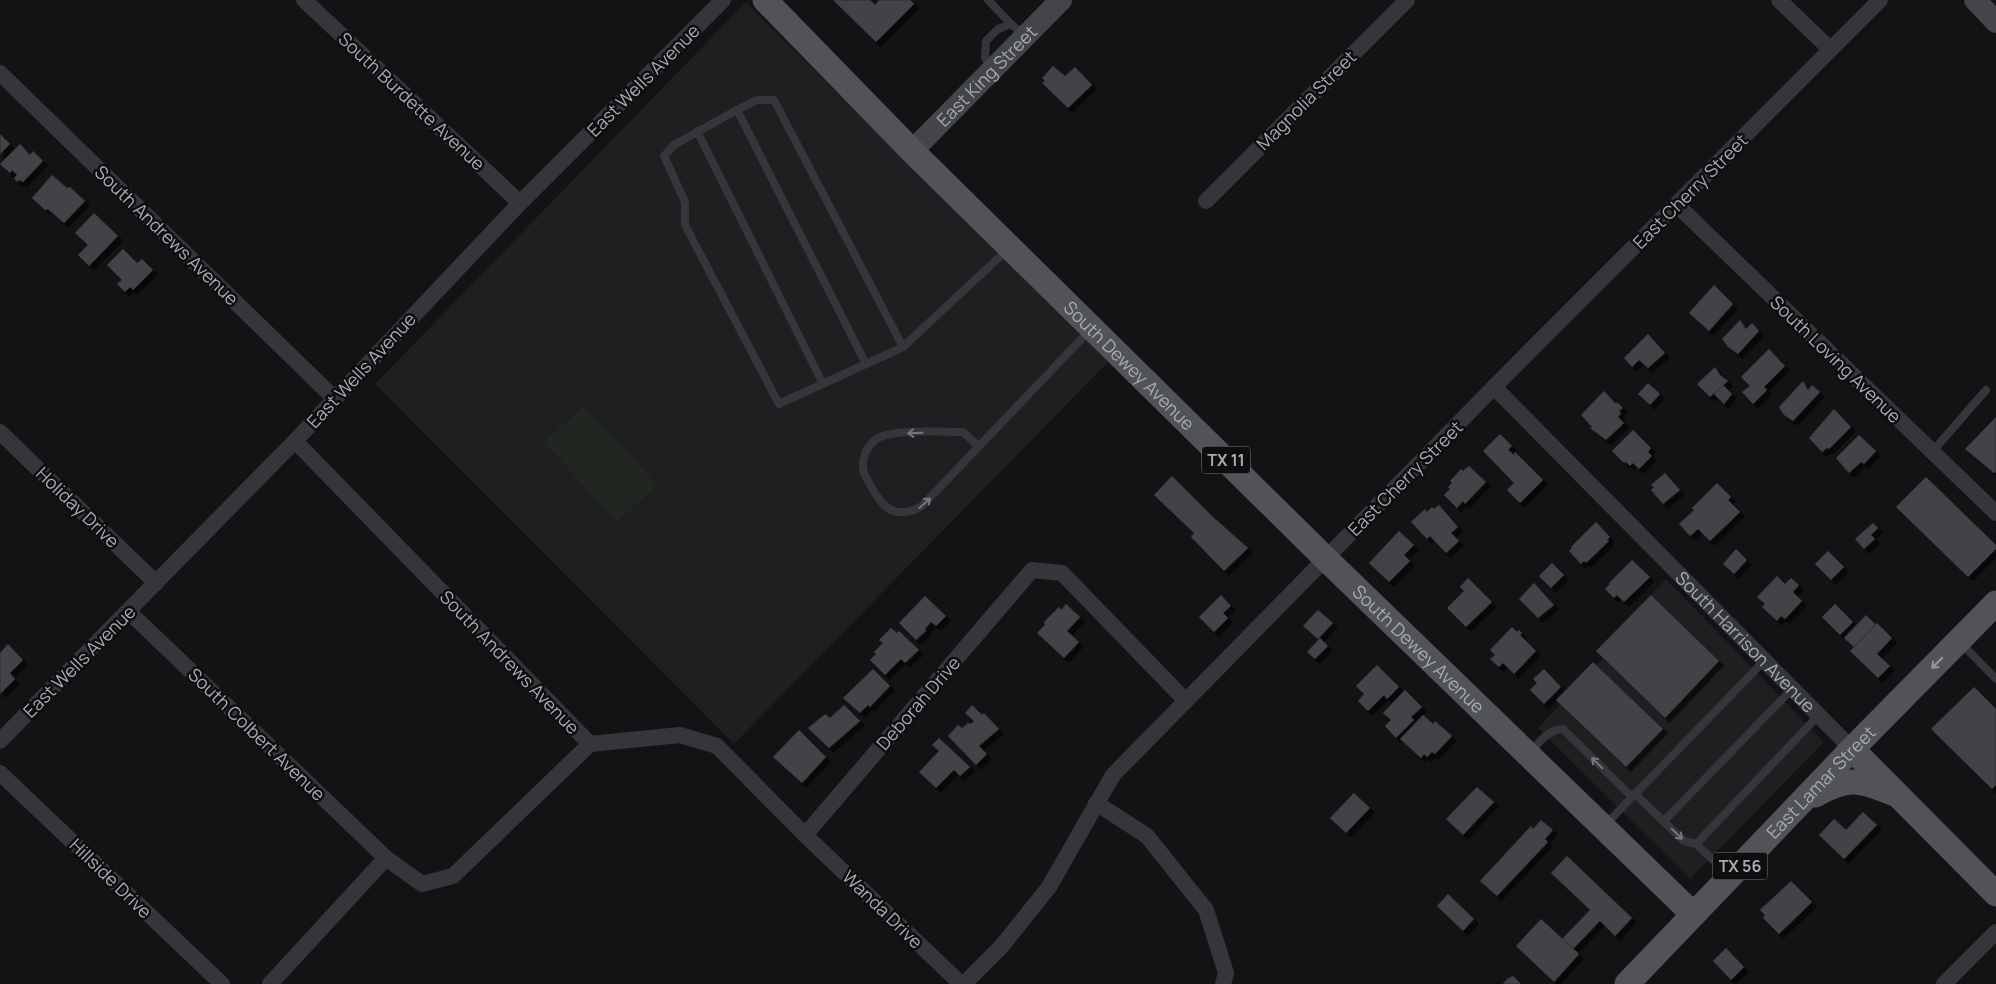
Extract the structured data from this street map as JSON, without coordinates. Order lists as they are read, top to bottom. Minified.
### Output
{"streets":{"main road":["South Dewey Avenue","TX 11","South Harrison Avenue","East Lamar Street","TX 56"],"street":["East King Street","East Wells Avenue","Magnolia Street","South Burdette Avenue","East Cherry Street","South Andrews Avenue","South Loving Avenue","Holiday Drive","Deborah Drive","South Colbert Avenue","Hillside Drive","Wanda Drive"]},"crossings":[["East King Street","South Dewey Avenue"],["East Wells Avenue","South Burdette Avenue"],["East Wells Avenue","South Andrews Avenue"],["East Wells Avenue","Holiday Drive"],["East Wells Avenue","South Colbert Avenue"],["East Cherry Street","South Loving Avenue"],["East Cherry Street","South Dewey Avenue"],["East Cherry Street","South Harrison Avenue"],["East Cherry Street","Deborah Drive"],["East Cherry Street","Wanda Drive"],["South Andrews Avenue","Deborah Drive"],["South Andrews Avenue","South Colbert Avenue"],["South Andrews Avenue","Wanda Drive"],["South Dewey Avenue","East Lamar Street"],["South Harrison Avenue","East Lamar Street"],["Deborah Drive","Wanda Drive"]]}
